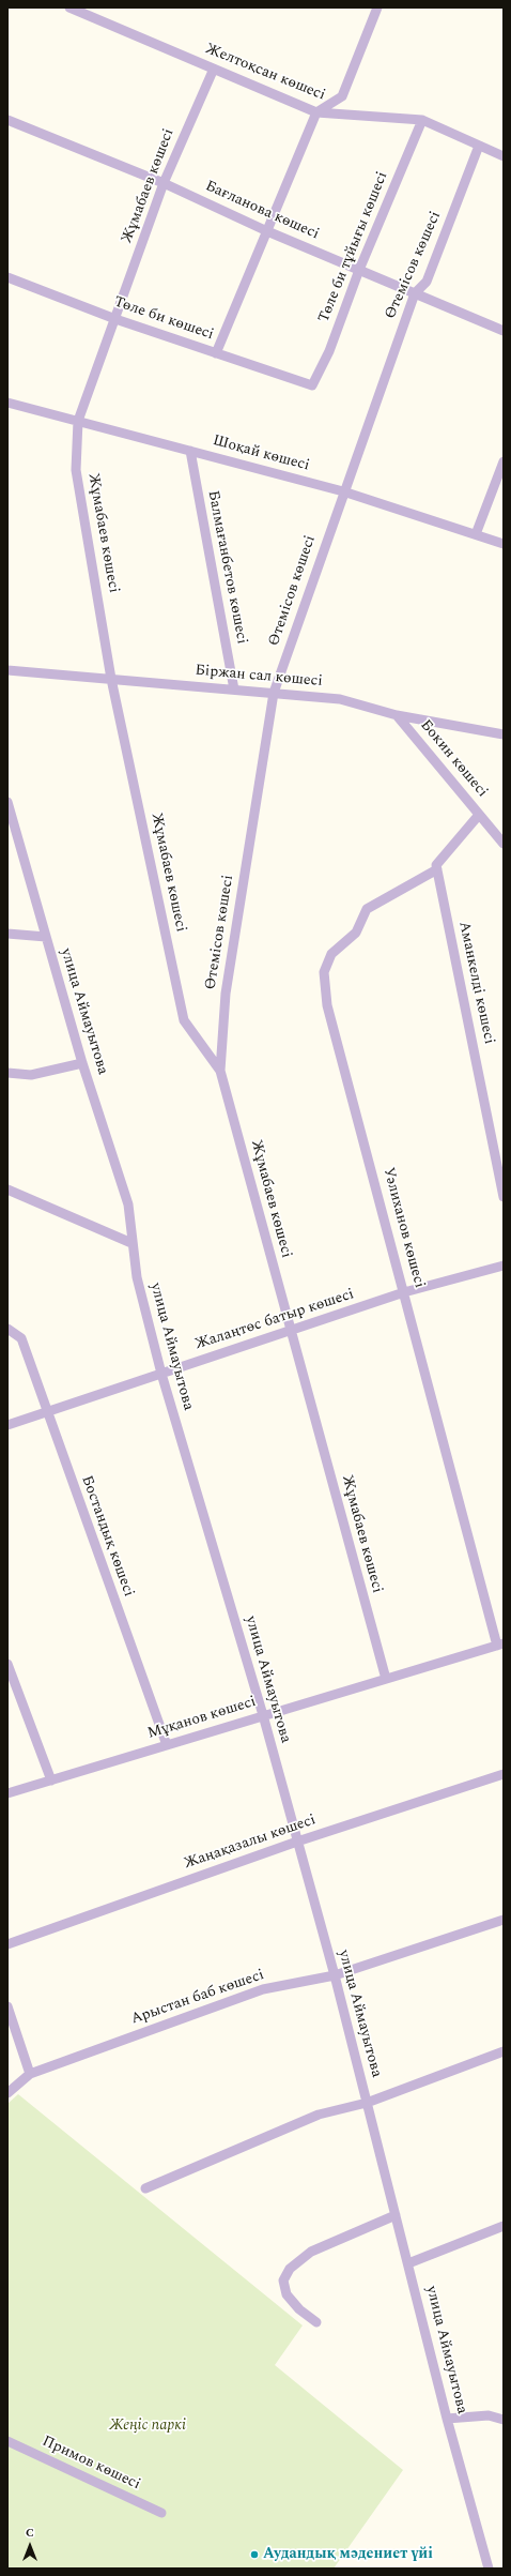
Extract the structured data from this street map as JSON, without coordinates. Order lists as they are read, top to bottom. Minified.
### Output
{"streets":{"street":["Желтоқсан көшесі","Жұмабаев көшесі","Бағланова көшесі","Төле би тұйығы көшесі","Өтемісов көшесі","Төле би көшесі","Шоқай көшесі","Балмағанбетов көшесі","Біржан сал көшесі","Бокин көшесі","Аманкелді көшесі","улица Аймауытова","Уәлиханов көшесі","Жалаңтөс батыр көшесі","Бостандық көшесі","Мұқанов көшесі","Жаңақазалы көшесі","Арыстан баб көшесі","Примов көшесі"]},"crossings":[["Желтоқсан көшесі","Жұмабаев көшесі"],["Желтоқсан көшесі","Төле би тұйығы көшесі"],["Желтоқсан көшесі","Өтемісов көшесі"],["Жұмабаев көшесі","Бағланова көшесі"],["Жұмабаев көшесі","Өтемісов көшесі"],["Жұмабаев көшесі","Төле би көшесі"],["Жұмабаев көшесі","Шоқай көшесі"],["Жұмабаев көшесі","Біржан сал көшесі"],["Жұмабаев көшесі","Жалаңтөс батыр көшесі"],["Жұмабаев көшесі","Мұқанов көшесі"],["Бағланова көшесі","Төле би тұйығы көшесі"],["Бағланова көшесі","Өтемісов көшесі"],["Төле би тұйығы көшесі","Төле би көшесі"],["Өтемісов көшесі","Шоқай көшесі"],["Өтемісов көшесі","Біржан сал көшесі"],["Шоқай көшесі","Балмағанбетов көшесі"],["Балмағанбетов көшесі","Біржан сал көшесі"],["Біржан сал көшесі","Бокин көшесі"],["Аманкелді көшесі","Уәлиханов көшесі"],["улица Аймауытова","Жалаңтөс батыр көшесі"],["улица Аймауытова","Мұқанов көшесі"],["улица Аймауытова","Жаңақазалы көшесі"],["улица Аймауытова","Арыстан баб көшесі"],["Уәлиханов көшесі","Жалаңтөс батыр көшесі"],["Уәлиханов көшесі","Мұқанов көшесі"],["Жалаңтөс батыр көшесі","Бостандық көшесі"],["Бостандық көшесі","Мұқанов көшесі"]],"parks":["Жеңіс паркі"],"places":["Аудандық мəдениет үйі"],"north":"top"}
